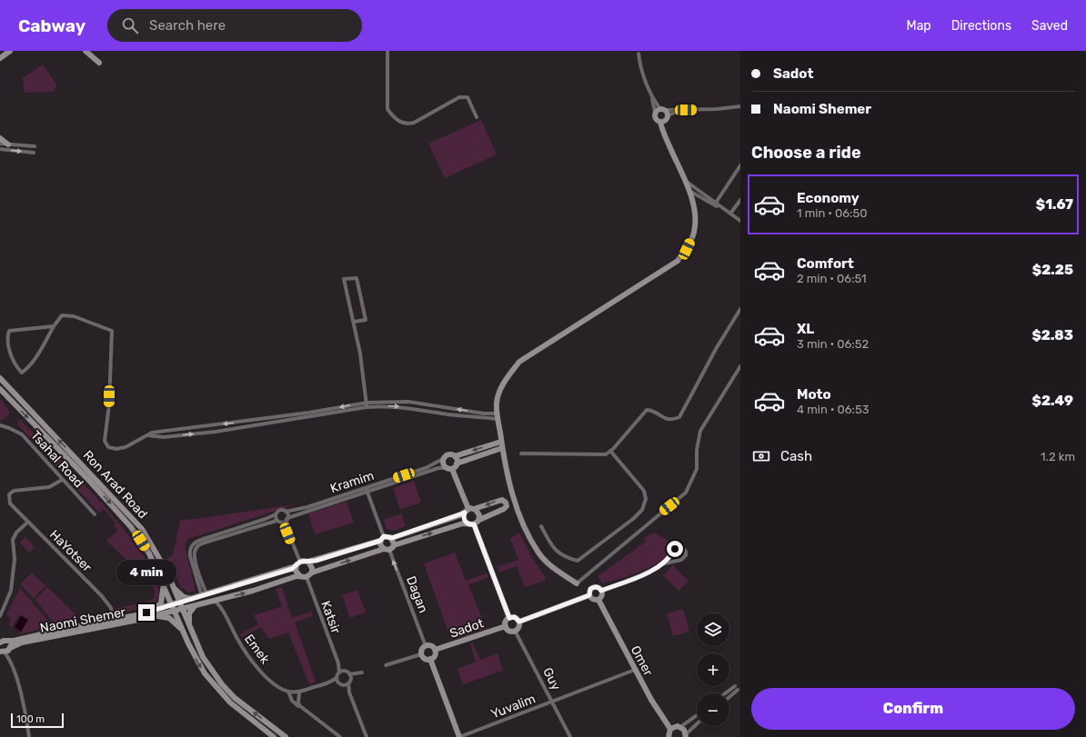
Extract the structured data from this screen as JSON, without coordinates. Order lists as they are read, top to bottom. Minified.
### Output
{"streets":{"street":["Tsahal Road","Kramim","Ron Arad Road","HaYotser","Dagan","Katsir","Naomi Shemer","Sadot","Emek","Omer","Guy","Yuvalim"]},"crossings":[["Tsahal Road","HaYotser"],["Ron Arad Road","Naomi Shemer"],["HaYotser","Naomi Shemer"],["Dagan","Sadot"],["Katsir","Emek"],["Sadot","Guy"],["Omer","Yuvalim"],["Guy","Yuvalim"]],"one_way":["Dagan"],"scale_bar":"100 m","page":{"header":"Cabway","search":"Search here","nav":["Map","Directions","Saved"],"banner":["Sadot","Naomi Shemer"],"heading":"Choose a ride","list":[{"name":"Economy","note":"1 min · 06:50","value":"$1.67"},{"name":"Comfort","note":"2 min · 06:51","value":"$2.25"},{"name":"XL","note":"3 min · 06:52","value":"$2.83"},{"name":"Moto","note":"4 min · 06:53","value":"$2.49"}],"pay":["Cash","1.2 km"],"bubble":"4 min","map_buttons":["+","−"],"buttons":"Confirm","scale":"100 m"}}
